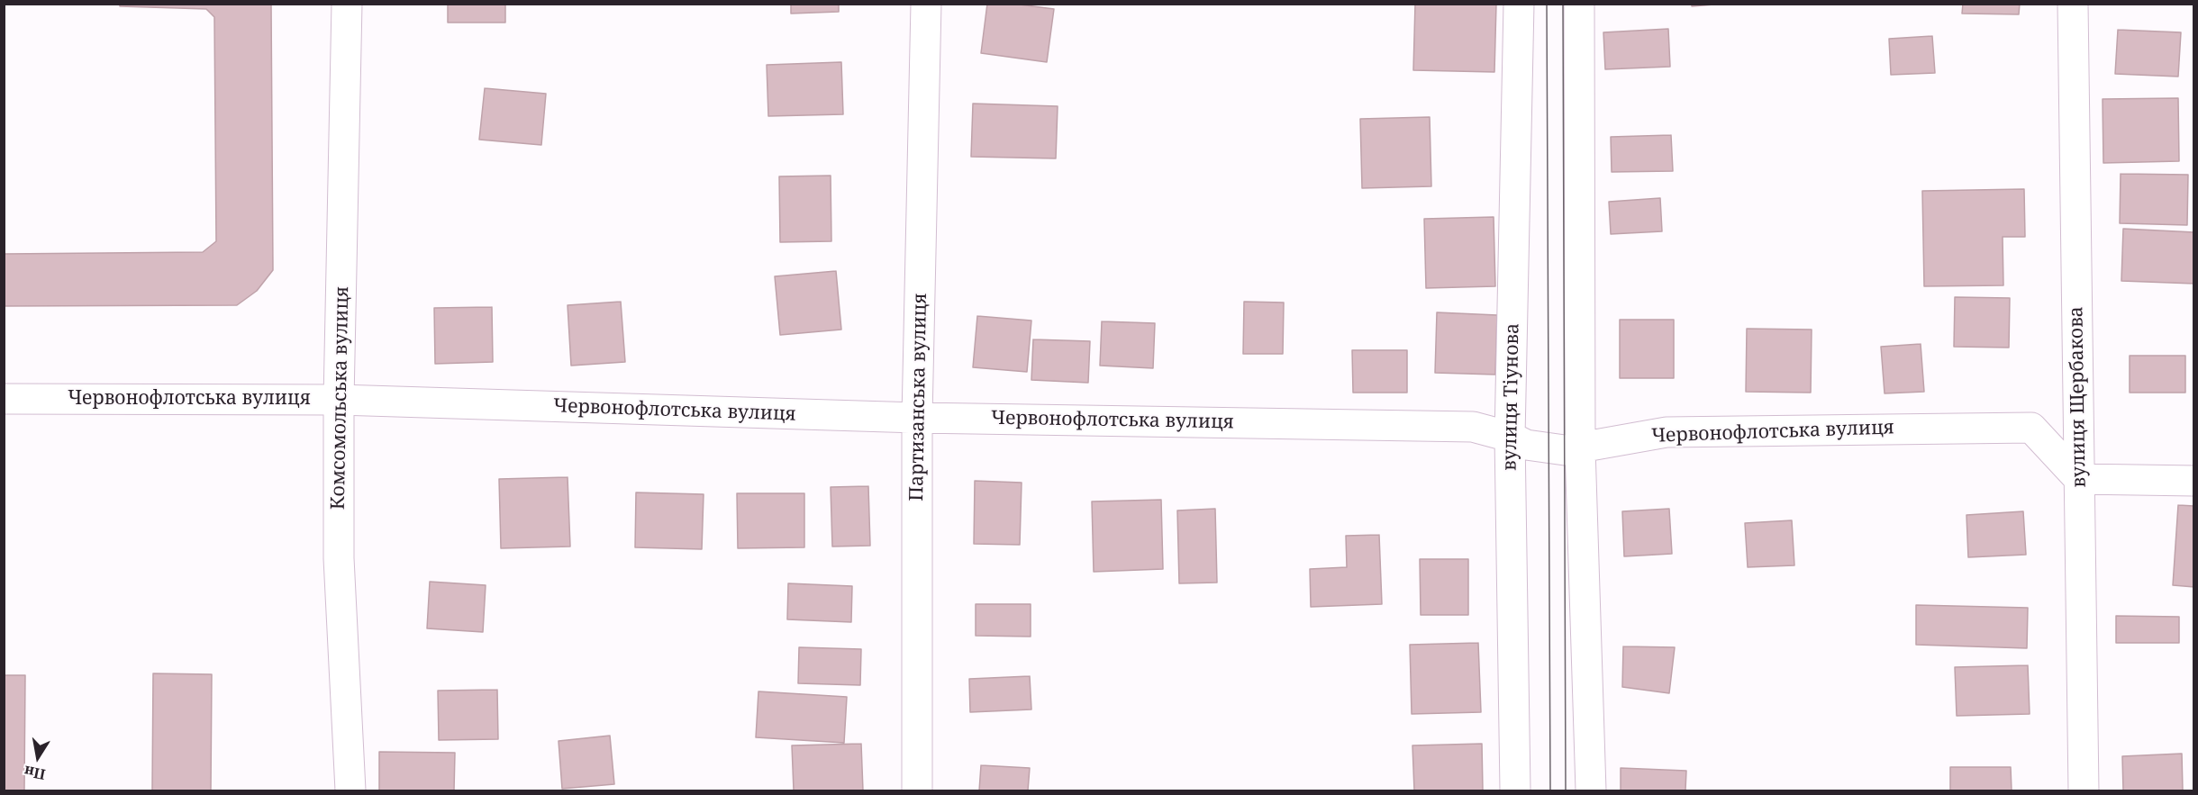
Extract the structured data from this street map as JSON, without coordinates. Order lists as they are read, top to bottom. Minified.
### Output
{"streets":{"street":["Партизанська вулиця","вулиця Тіунова","вулиця Щербакова","Комсомольська вулиця","Червонофлотська вулиця"]},"crossings":[["Партизанська вулиця","Червонофлотська вулиця"],["вулиця Тіунова","Червонофлотська вулиця"],["вулиця Щербакова","Червонофлотська вулиця"],["Комсомольська вулиця","Червонофлотська вулиця"]],"north":"bottom"}
